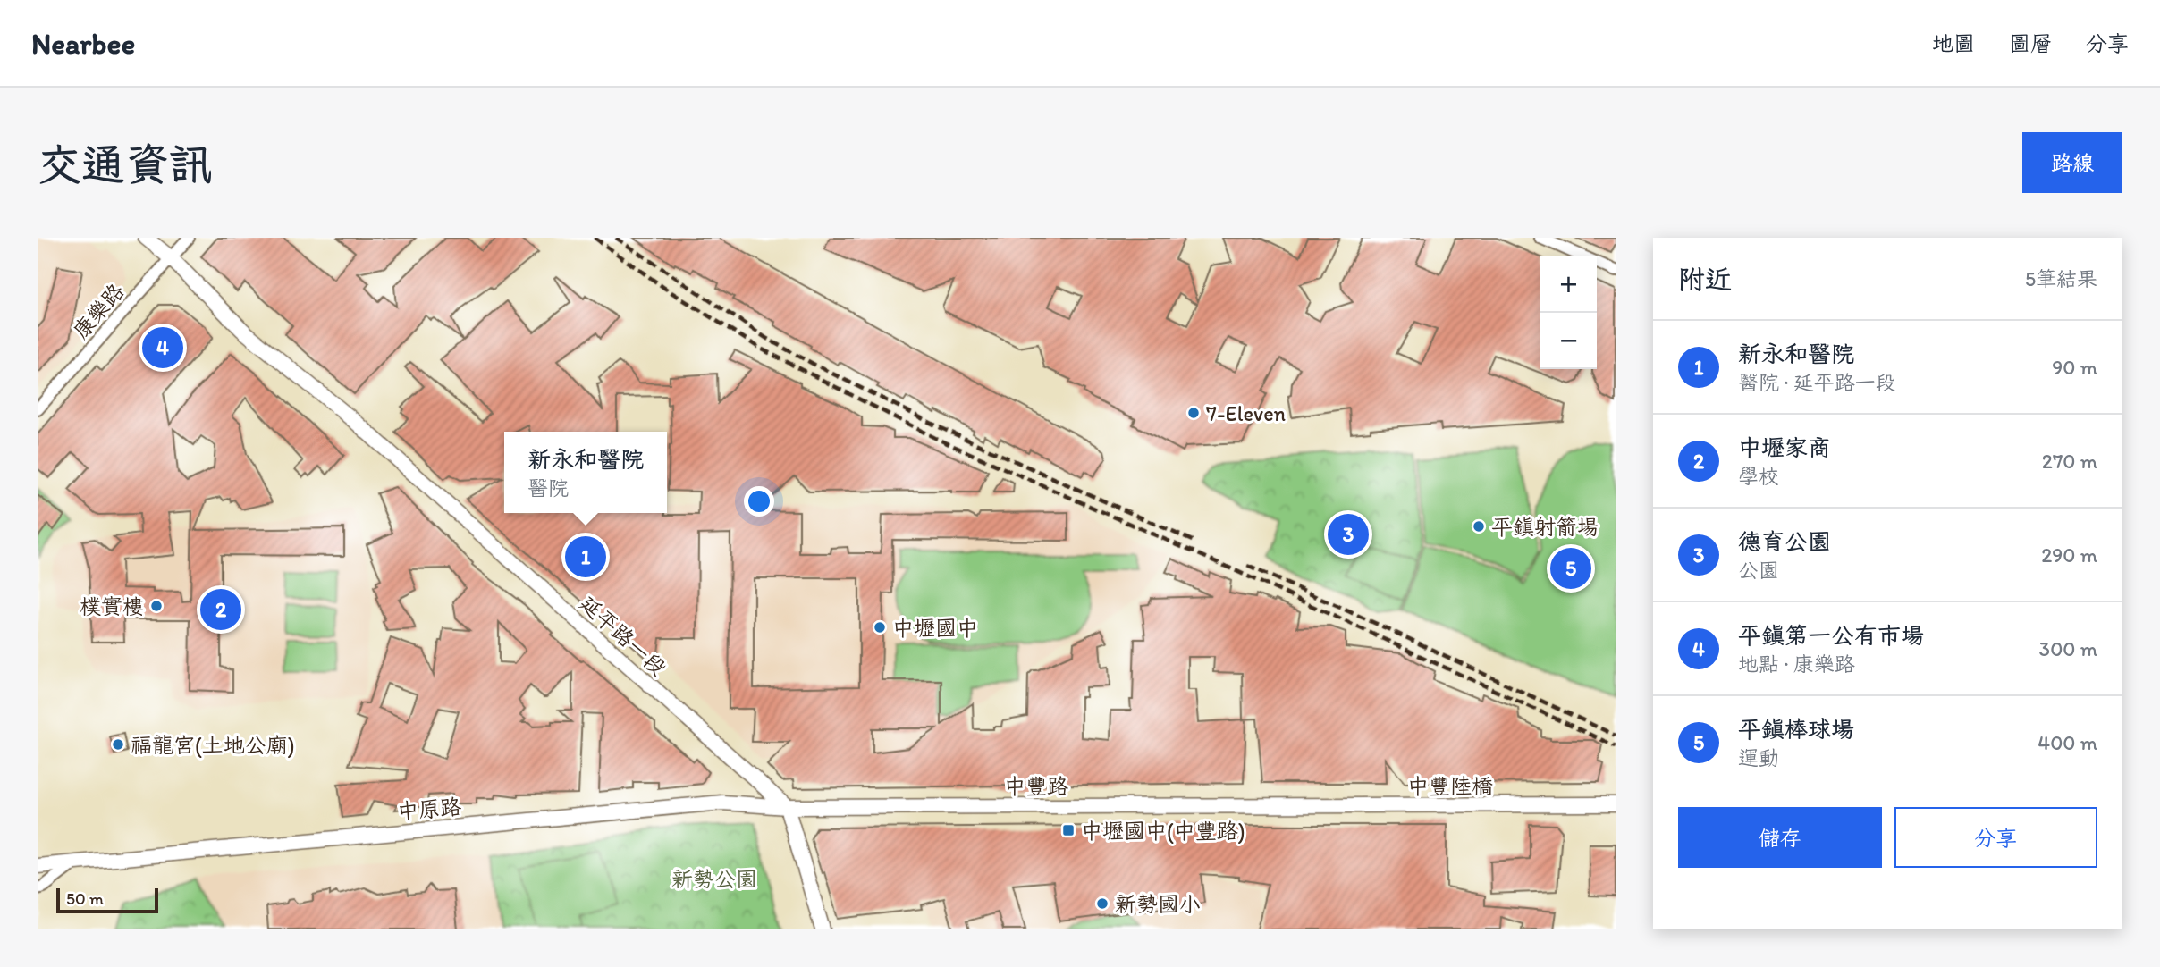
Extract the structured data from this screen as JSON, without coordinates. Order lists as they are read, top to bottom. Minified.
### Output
{"streets":{"main road":["延平路一段","中豐路","中豐陸橋","中原路"],"street":["康樂路"]},"crossings":[["康樂路","延平路一段"],["延平路一段","中豐路"],["延平路一段","中原路"],["中豐路","中豐陸橋"],["中豐路","中原路"]],"parks":["新勢公園"],"places":{"other":["7-Eleven","平鎮射箭場","樸實樓","中壢國中","福龍宮(土地公廟)","新勢國小"],"transit":["中壢國中(中豐路)"]},"scale_bar":"50 m","page":{"header":"Nearbee","nav":["地圖","圖層","分享"],"buttons":["路線",["儲存","分享"]],"title":"交通資訊","heading":["附近","5筆結果"],"map_buttons":["+","−"],"list":[{"mark":"1","name":"新永和醫院","note":"醫院 · 延平路一段","value":"90 m"},{"mark":"2","name":"中壢家商","note":"學校","value":"270 m"},{"mark":"3","name":"德育公園","note":"公園","value":"290 m"},{"mark":"4","name":"平鎮第一公有市場","note":"地點 · 康樂路","value":"300 m"},{"mark":"5","name":"平鎮棒球場","note":"運動","value":"400 m"}],"pins":["4","3","1","5","2"],"popup":["新永和醫院","醫院"],"scale":"50 m"}}
